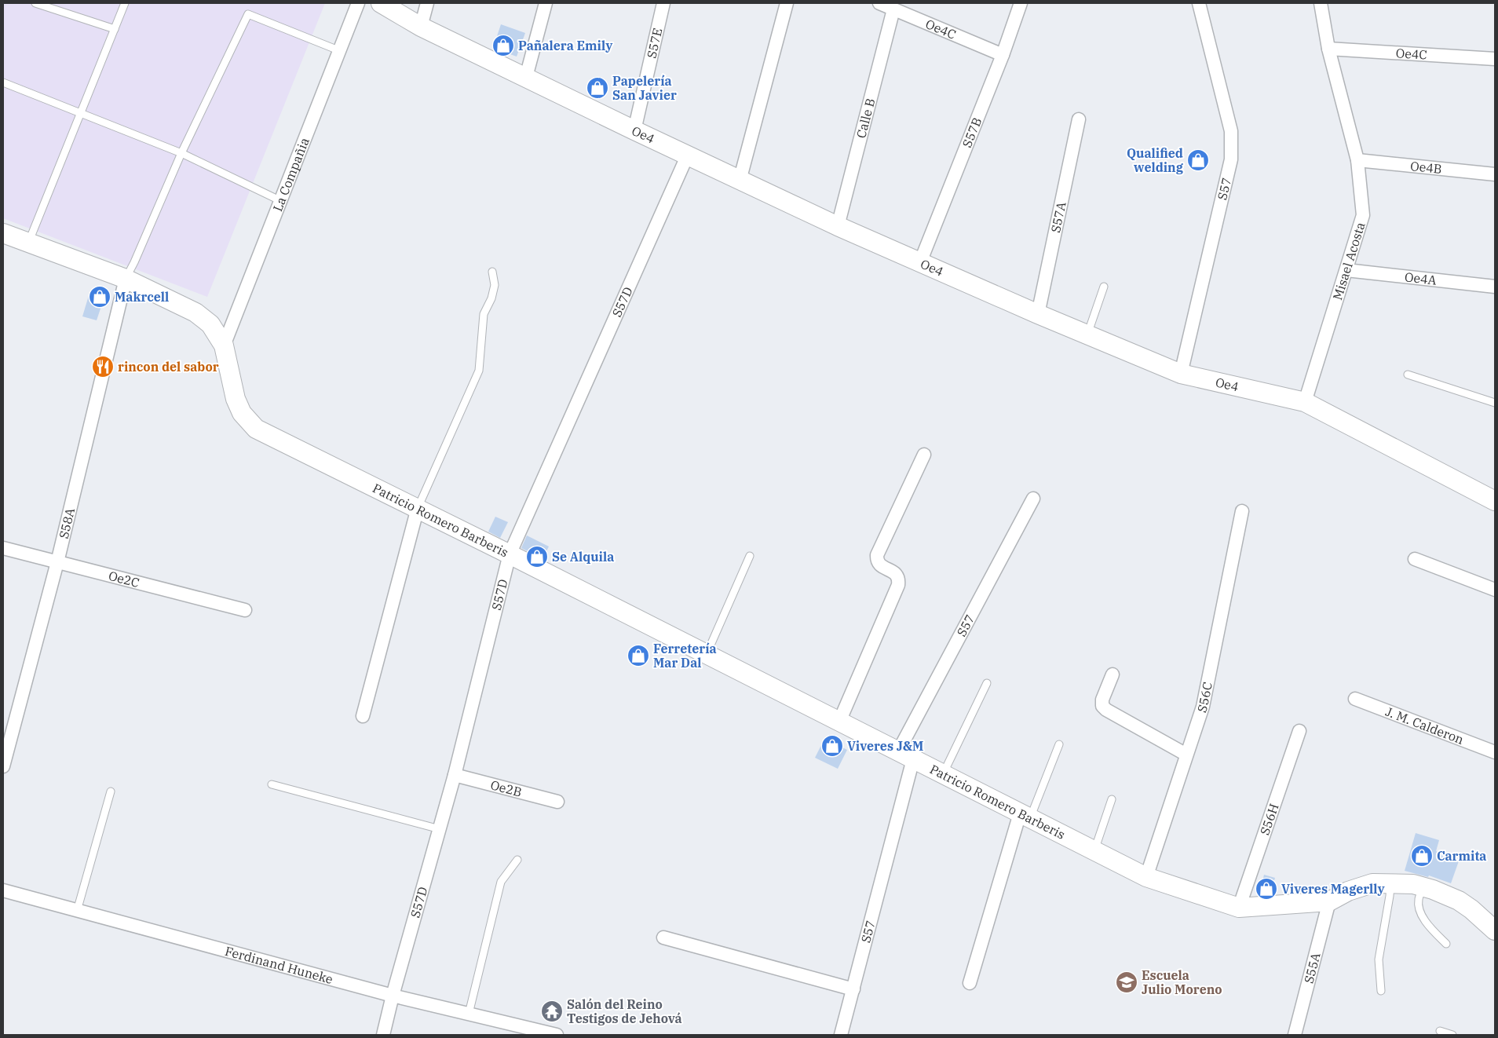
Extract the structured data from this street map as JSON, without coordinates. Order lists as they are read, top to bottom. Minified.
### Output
{"streets":{"street":["Oe4C","S57E","Calle B","S57B","Oe4","Oe4B","La Compañia","S57","S57A","Misael Acosta","Oe4A","S57D","Patricio Romero Barberis","S58A","Oe2C","S56C","J. M. Calderon","Oe2B","S56H","Ferdinand Huneke","S55A"]},"crossings":[["Oe4C","Calle B"],["Oe4C","S57B"],["Oe4C","Misael Acosta"],["S57E","Oe4"],["Calle B","Oe4"],["S57B","Oe4"],["Oe4","S57"],["Oe4","S57A"],["Oe4","Misael Acosta"],["Oe4","S57D"],["Oe4B","Misael Acosta"],["La Compañia","Patricio Romero Barberis"],["S57","Patricio Romero Barberis"],["Misael Acosta","Oe4A"],["S57D","Patricio Romero Barberis"],["S57D","Oe2B"],["S57D","Ferdinand Huneke"],["Patricio Romero Barberis","S58A"],["Patricio Romero Barberis","S56C"],["Patricio Romero Barberis","S56H"],["Patricio Romero Barberis","S55A"],["S58A","Oe2C"]],"places":{"shop":["Pañalera Emily","Papelería San Javier","Qualified welding","Makrcell","Se Alquila","Ferretería Mar Dal","Viveres J&M","Carmita","Viveres Magerlly"],"restaurant":["rincon del sabor"],"school or university":["Escuela Julio Moreno"],"temple":["Salón del Reino Testigos de Jehová"]}}
